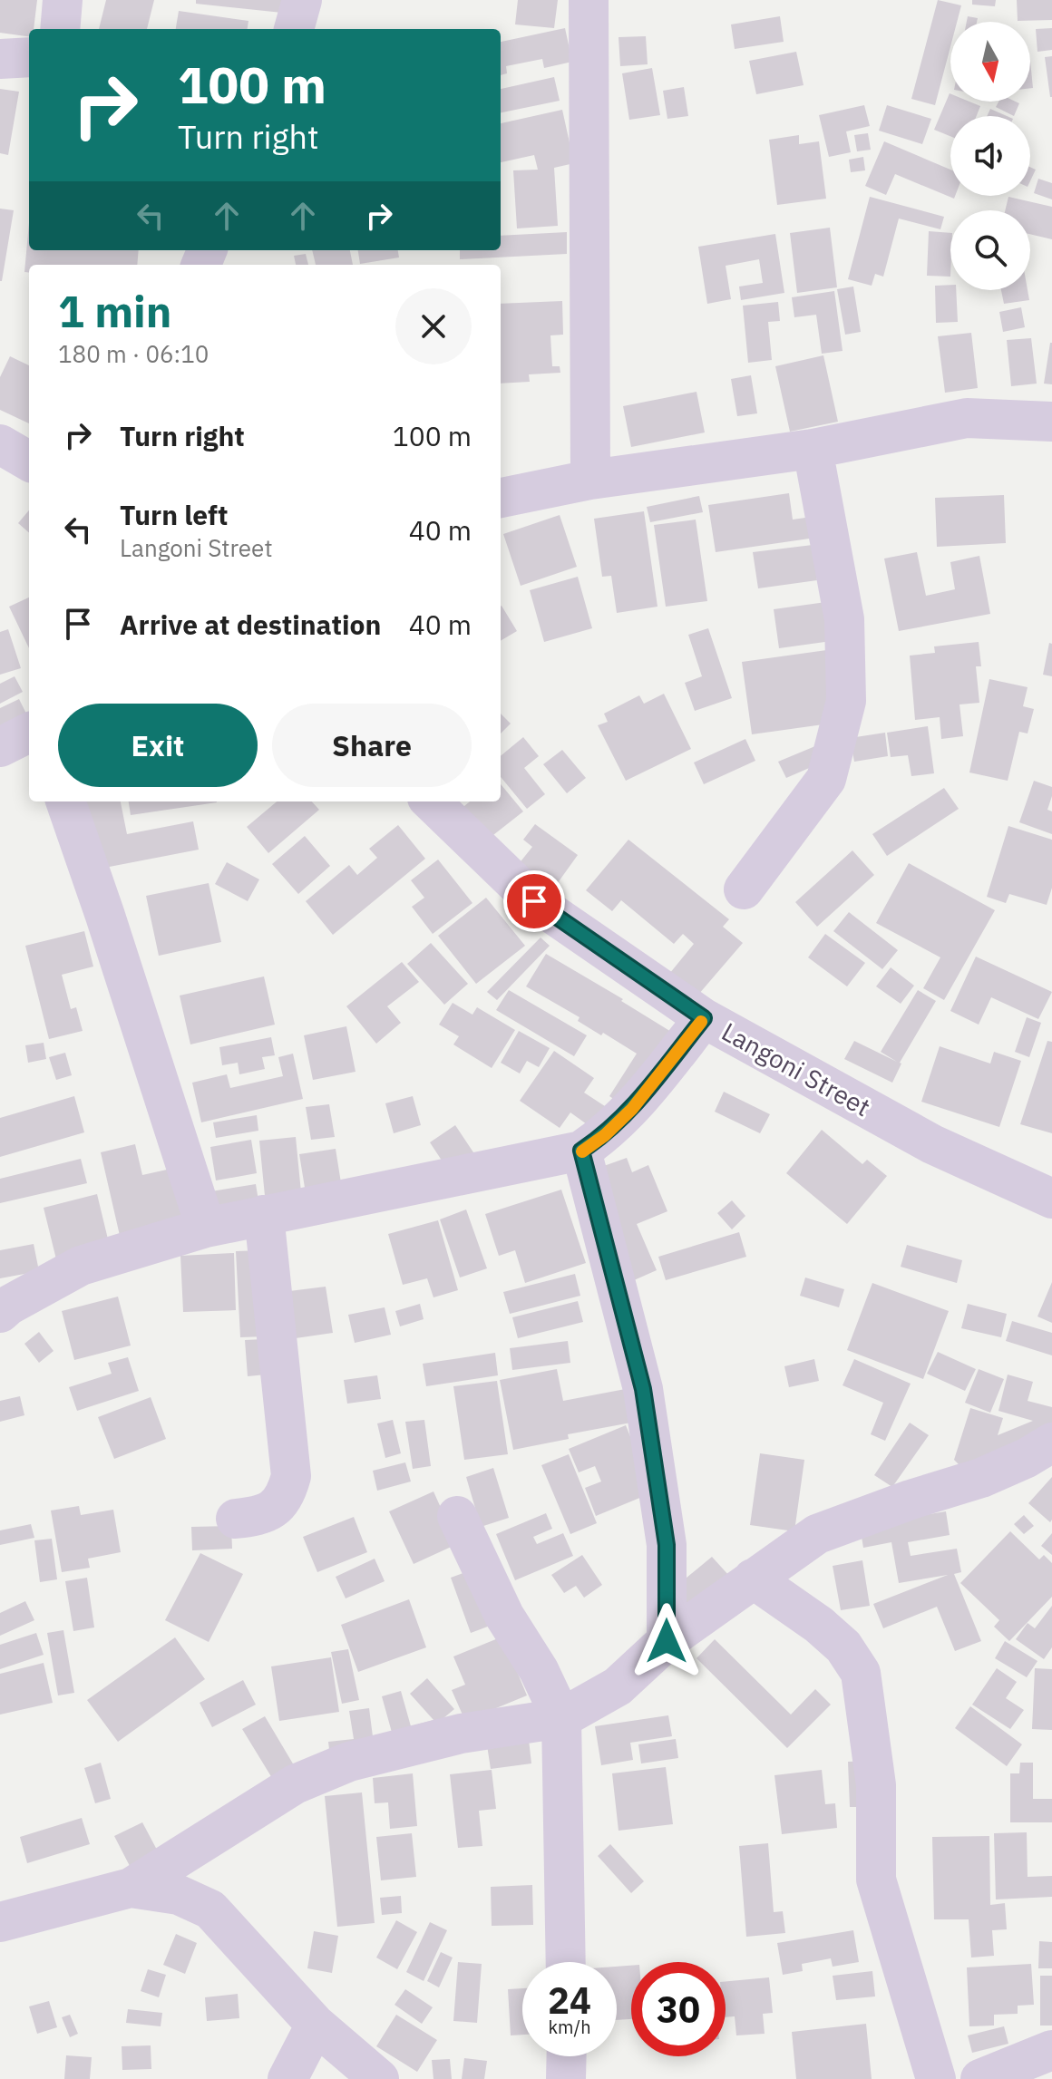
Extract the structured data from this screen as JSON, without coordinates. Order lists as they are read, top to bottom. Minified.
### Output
{"streets":{"street":["Langoni Street"]},"north":"bottom","page":{"turn":["100 m","Turn right"],"heading":["1 min","180 m · 06:10"],"list":[{"name":"Turn right","value":"100 m"},{"name":"Turn left","note":"Langoni Street","value":"40 m"},{"name":"Arrive at destination","value":"40 m"}],"buttons":["Exit","Share"],"speed":"24 km/h","limit":"30"}}
